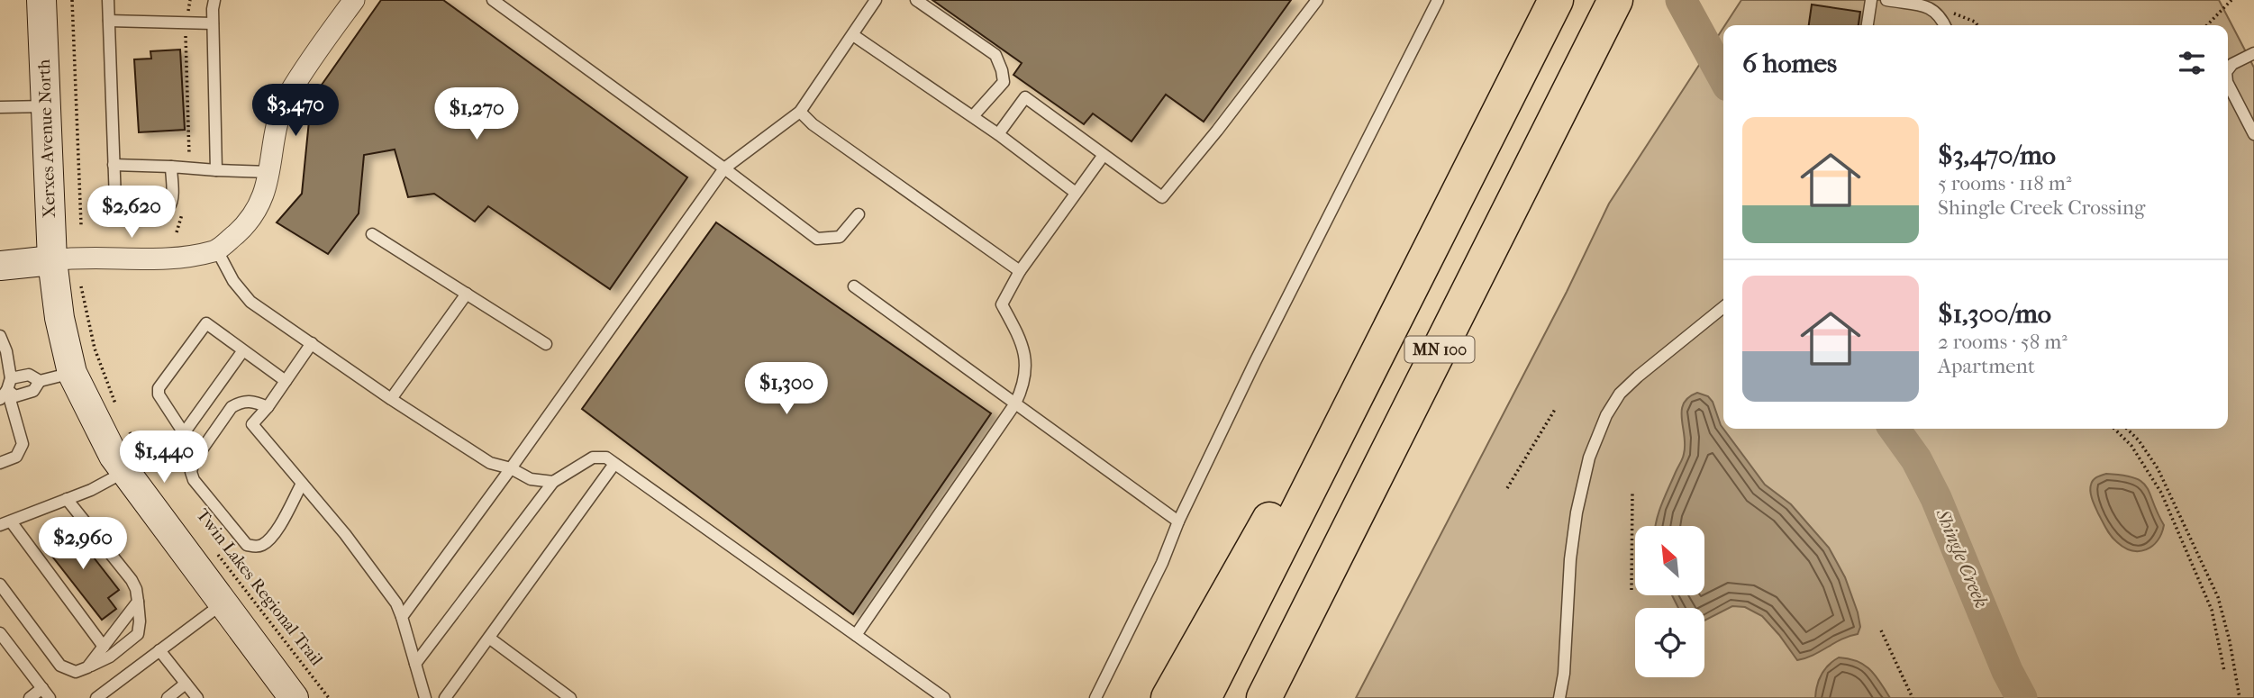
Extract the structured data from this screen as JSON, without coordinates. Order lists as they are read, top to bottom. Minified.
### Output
{"streets":{"highway":["MN 100"],"street":["Xerxes Avenue North"],"path":["Twin Lakes Regional Trail"]},"water":["Shingle Creek"],"north":"top left","page":{"heading":"6 homes","price":["$3,470","$1,270","$2,620","$1,300","$1,440","$2,960"],"list":[{"name":"$3,470/mo","note":"5 rooms · 118 m² · Shingle Creek Crossing"},{"name":"$1,300/mo","note":"2 rooms · 58 m² · Apartment"}]}}
